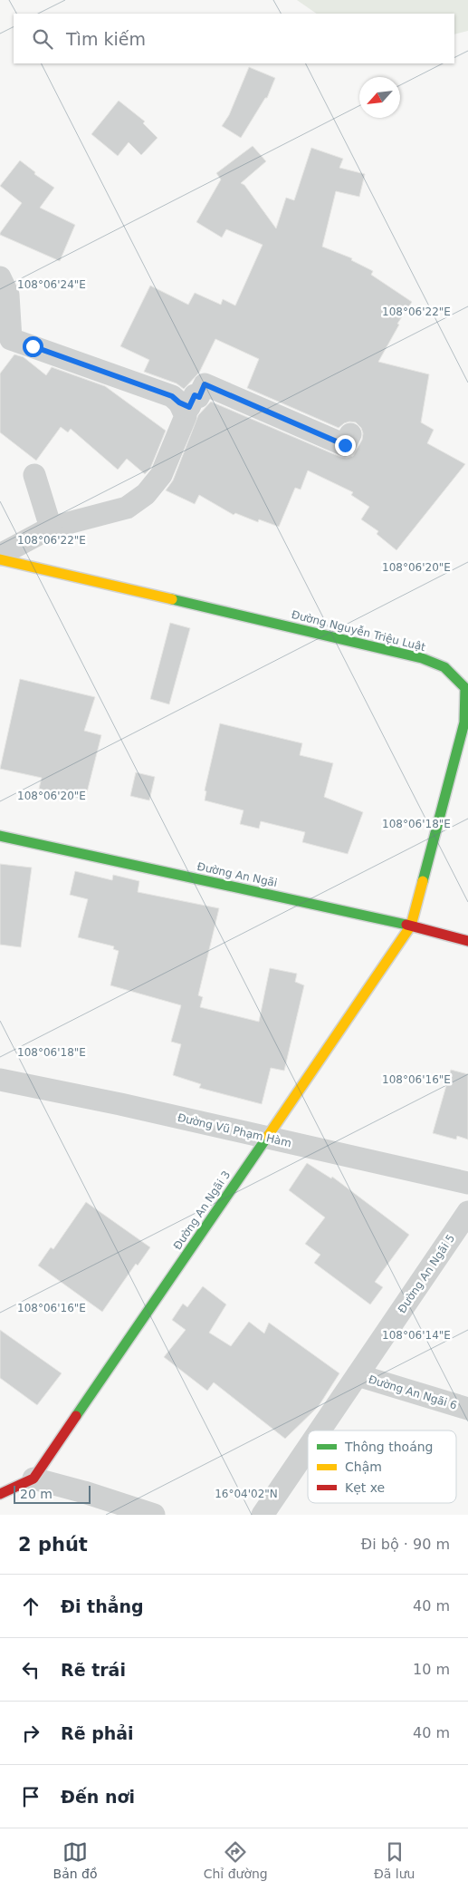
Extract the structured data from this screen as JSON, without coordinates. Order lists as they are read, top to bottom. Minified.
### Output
{"streets":{"street":["Đường Nguyễn Triệu Luật","Đường An Ngãi","Đường Vũ Phạm Hàm","Đường An Ngãi 3","Đường An Ngãi 5","Đường An Ngãi 6"]},"crossings":[["Đường Nguyễn Triệu Luật","Đường An Ngãi"],["Đường Nguyễn Triệu Luật","Đường An Ngãi 3"],["Đường An Ngãi","Đường An Ngãi 3"],["Đường Vũ Phạm Hàm","Đường An Ngãi 3"],["Đường An Ngãi 5","Đường An Ngãi 6"]],"legend":["Thông thoáng","Chậm","Kẹt xe"],"scale_bar":"20 m","north":"bottom left","page":{"search":"Tìm kiếm","scale":"20 m","heading":["2 phút","Đi bộ · 90 m"],"list":[["Đi thẳng","40 m"],["Rẽ trái","10 m"],["Rẽ phải","40 m"],"Đến nơi"],"nav":["Bản đồ","Chỉ đường","Đã lưu"]},"coordinates":["108°06'24\"E","108°06'22\"E","108°06'20\"E","108°06'18\"E","108°06'16\"E","108°06'14\"E","16°04'02\"N"]}
